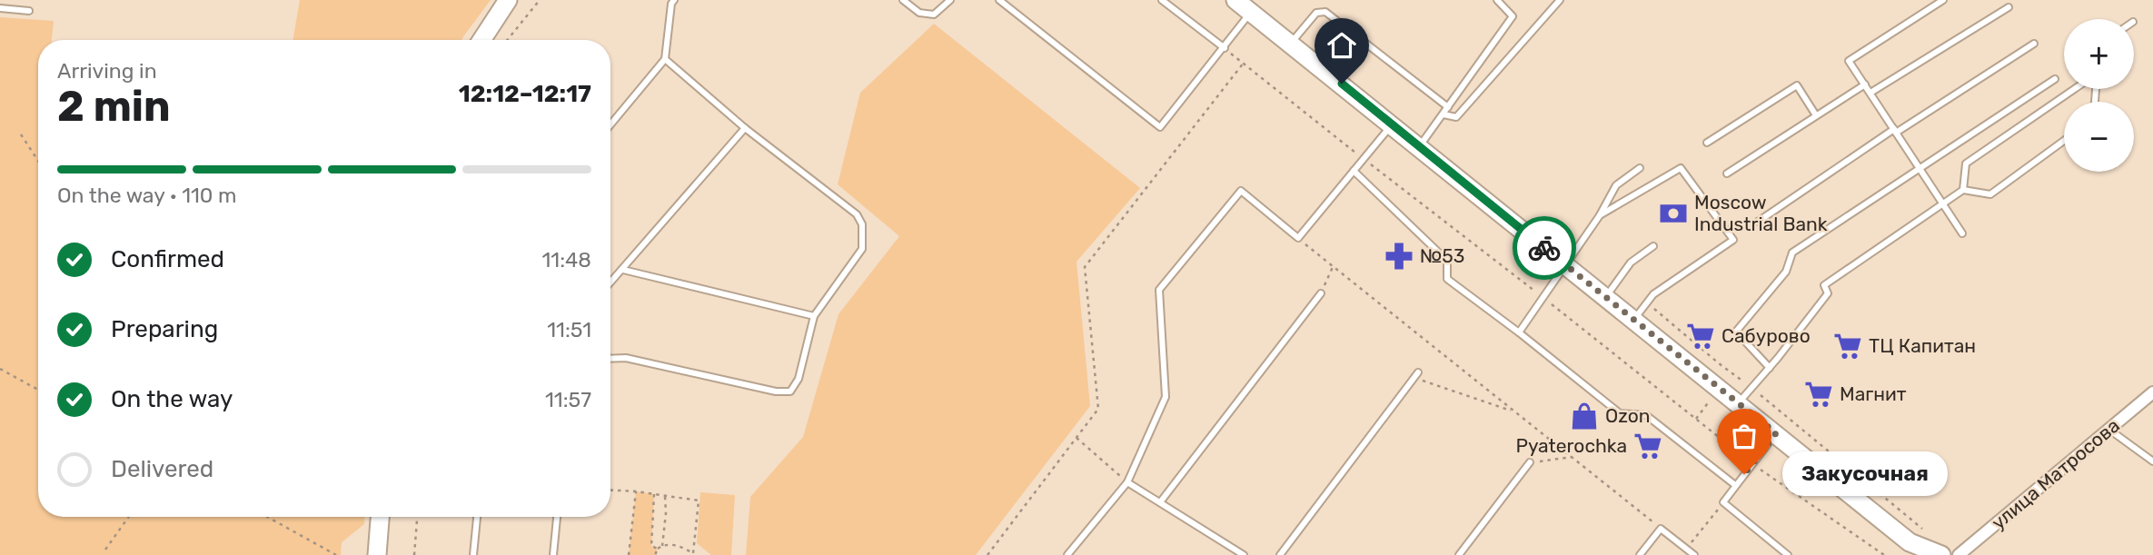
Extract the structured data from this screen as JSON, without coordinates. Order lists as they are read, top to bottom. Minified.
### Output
{"streets":{"street":["улица Матросова"]},"places":{"bank":["Moscow Industrial Bank"],"pharmacy":["№53"],"supermarket":["Сабурово","ТЦ Капитан","Магнит","Pyaterochka"],"shop":["Ozon"],"other":["Закусочная"]},"page":{"map_buttons":["+","−"],"heading":["2 min","Arriving in","12:12–12:17"],"bar":"On the way · 110 m","list":[["Confirmed","11:48"],["Preparing","11:51"],["On the way","11:57"],"Delivered"],"bubble":"Закусочная"}}
